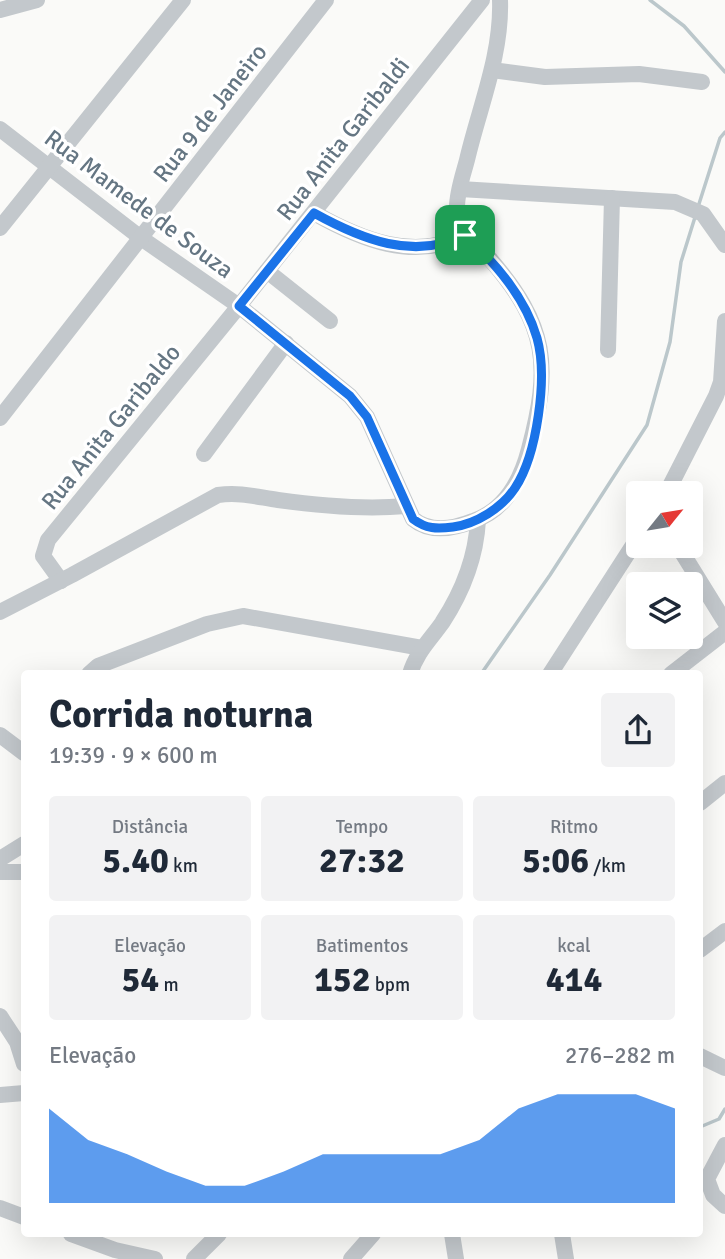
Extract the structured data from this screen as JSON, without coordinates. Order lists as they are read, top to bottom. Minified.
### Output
{"streets":{"street":["Rua 9 de Janeiro","Rua Anita Garibaldi","Rua Mamede de Souza","Rua Anita Garibaldo"]},"crossings":[["Rua 9 de Janeiro","Rua Mamede de Souza"],["Rua Anita Garibaldi","Rua Mamede de Souza"],["Rua Anita Garibaldi","Rua Anita Garibaldo"],["Rua Mamede de Souza","Rua Anita Garibaldo"]],"north":"top right","page":{"heading":["Corrida noturna","19:39 · 9 × 600 m"],"stats":[["Distância","5.40 km"],["Tempo","27:32"],["Ritmo","5:06 /km"],["Elevação","54 m"],["Batimentos","152 bpm"],["kcal","414"]],"chart":["Elevação","276–282 m"]}}
